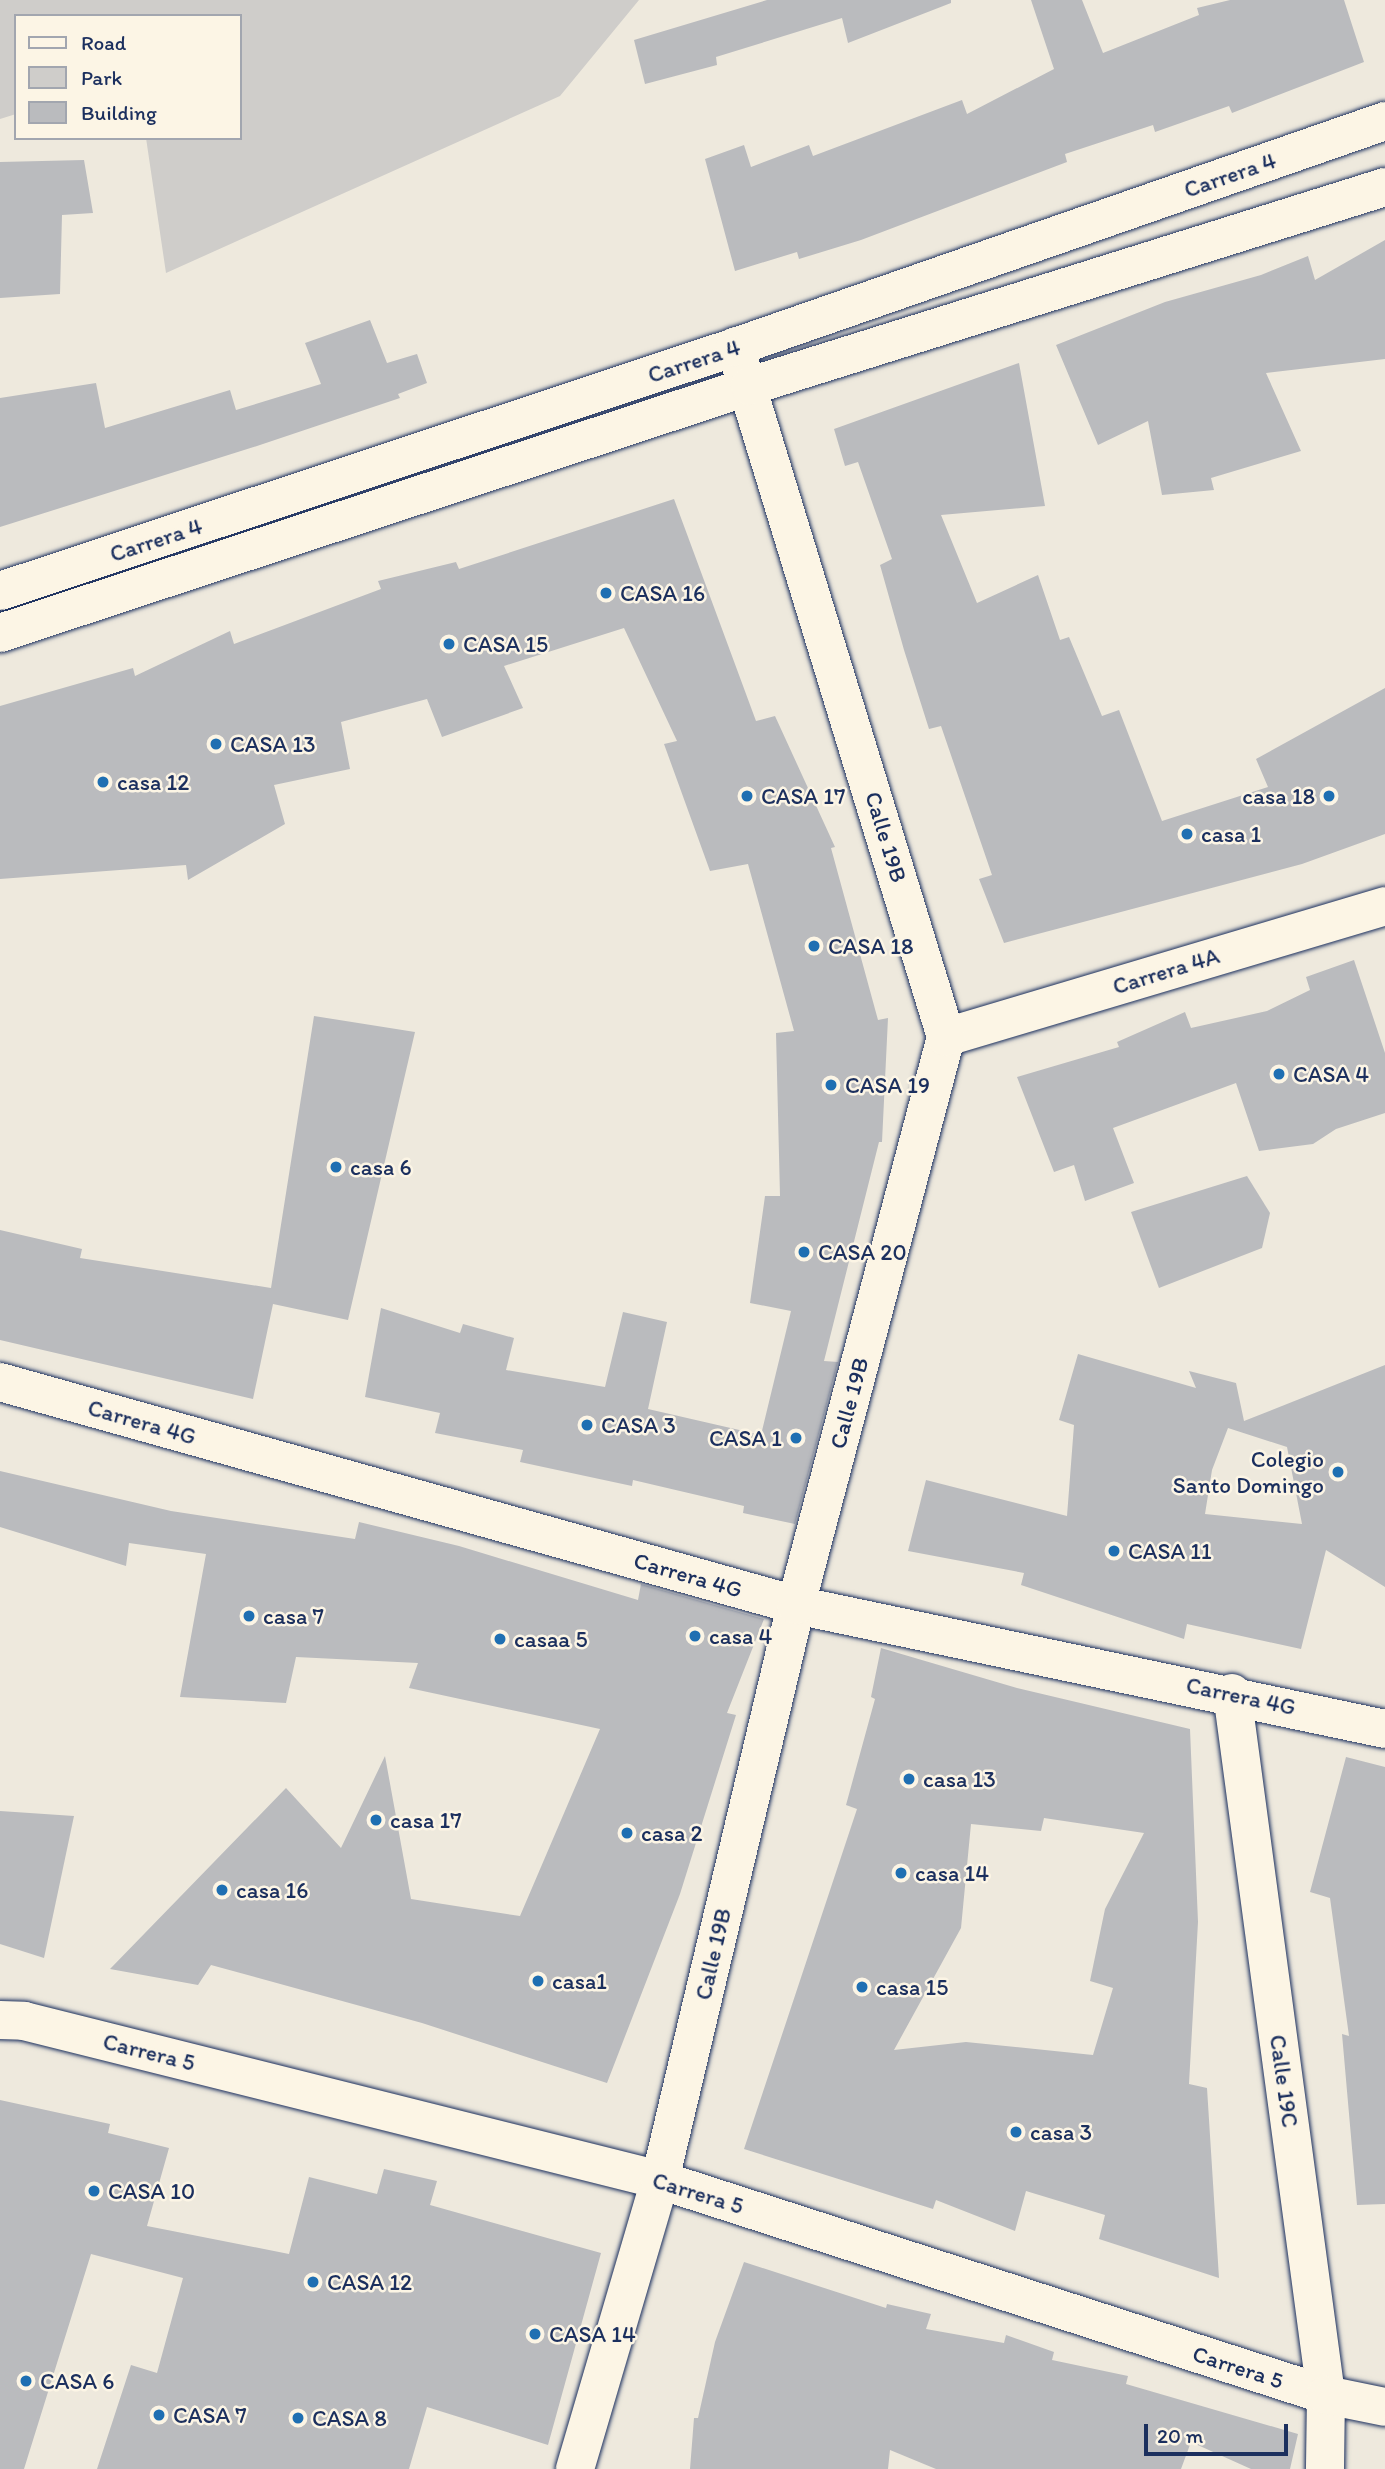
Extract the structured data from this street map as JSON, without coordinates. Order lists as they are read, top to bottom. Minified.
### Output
{"streets":{"street":["Carrera 4","Calle 19B","Carrera 4A","Carrera 4G","Carrera 5","Calle 19C"]},"crossings":[["Carrera 4","Calle 19B"],["Calle 19B","Carrera 4A"],["Calle 19B","Carrera 4G"],["Calle 19B","Carrera 5"],["Carrera 4G","Calle 19C"],["Carrera 5","Calle 19C"]],"places":["CASA 16","CASA 15","CASA 13","casa 12","CASA 17","casa 18","casa 1","CASA 18","CASA 4","CASA 19","casa 6","CASA 20","CASA 3","CASA 1","Colegio Santo Domingo","CASA 11","casa 7","casa 4","casaa 5","casa 13","casa 17","casa 2","casa 14","casa 16","casa1","casa 15","casa 3","CASA 10","CASA 12","CASA 14","CASA 6","CASA 7","CASA 8"],"legend":["Road","Park","Building"],"scale_bar":"20 m"}
